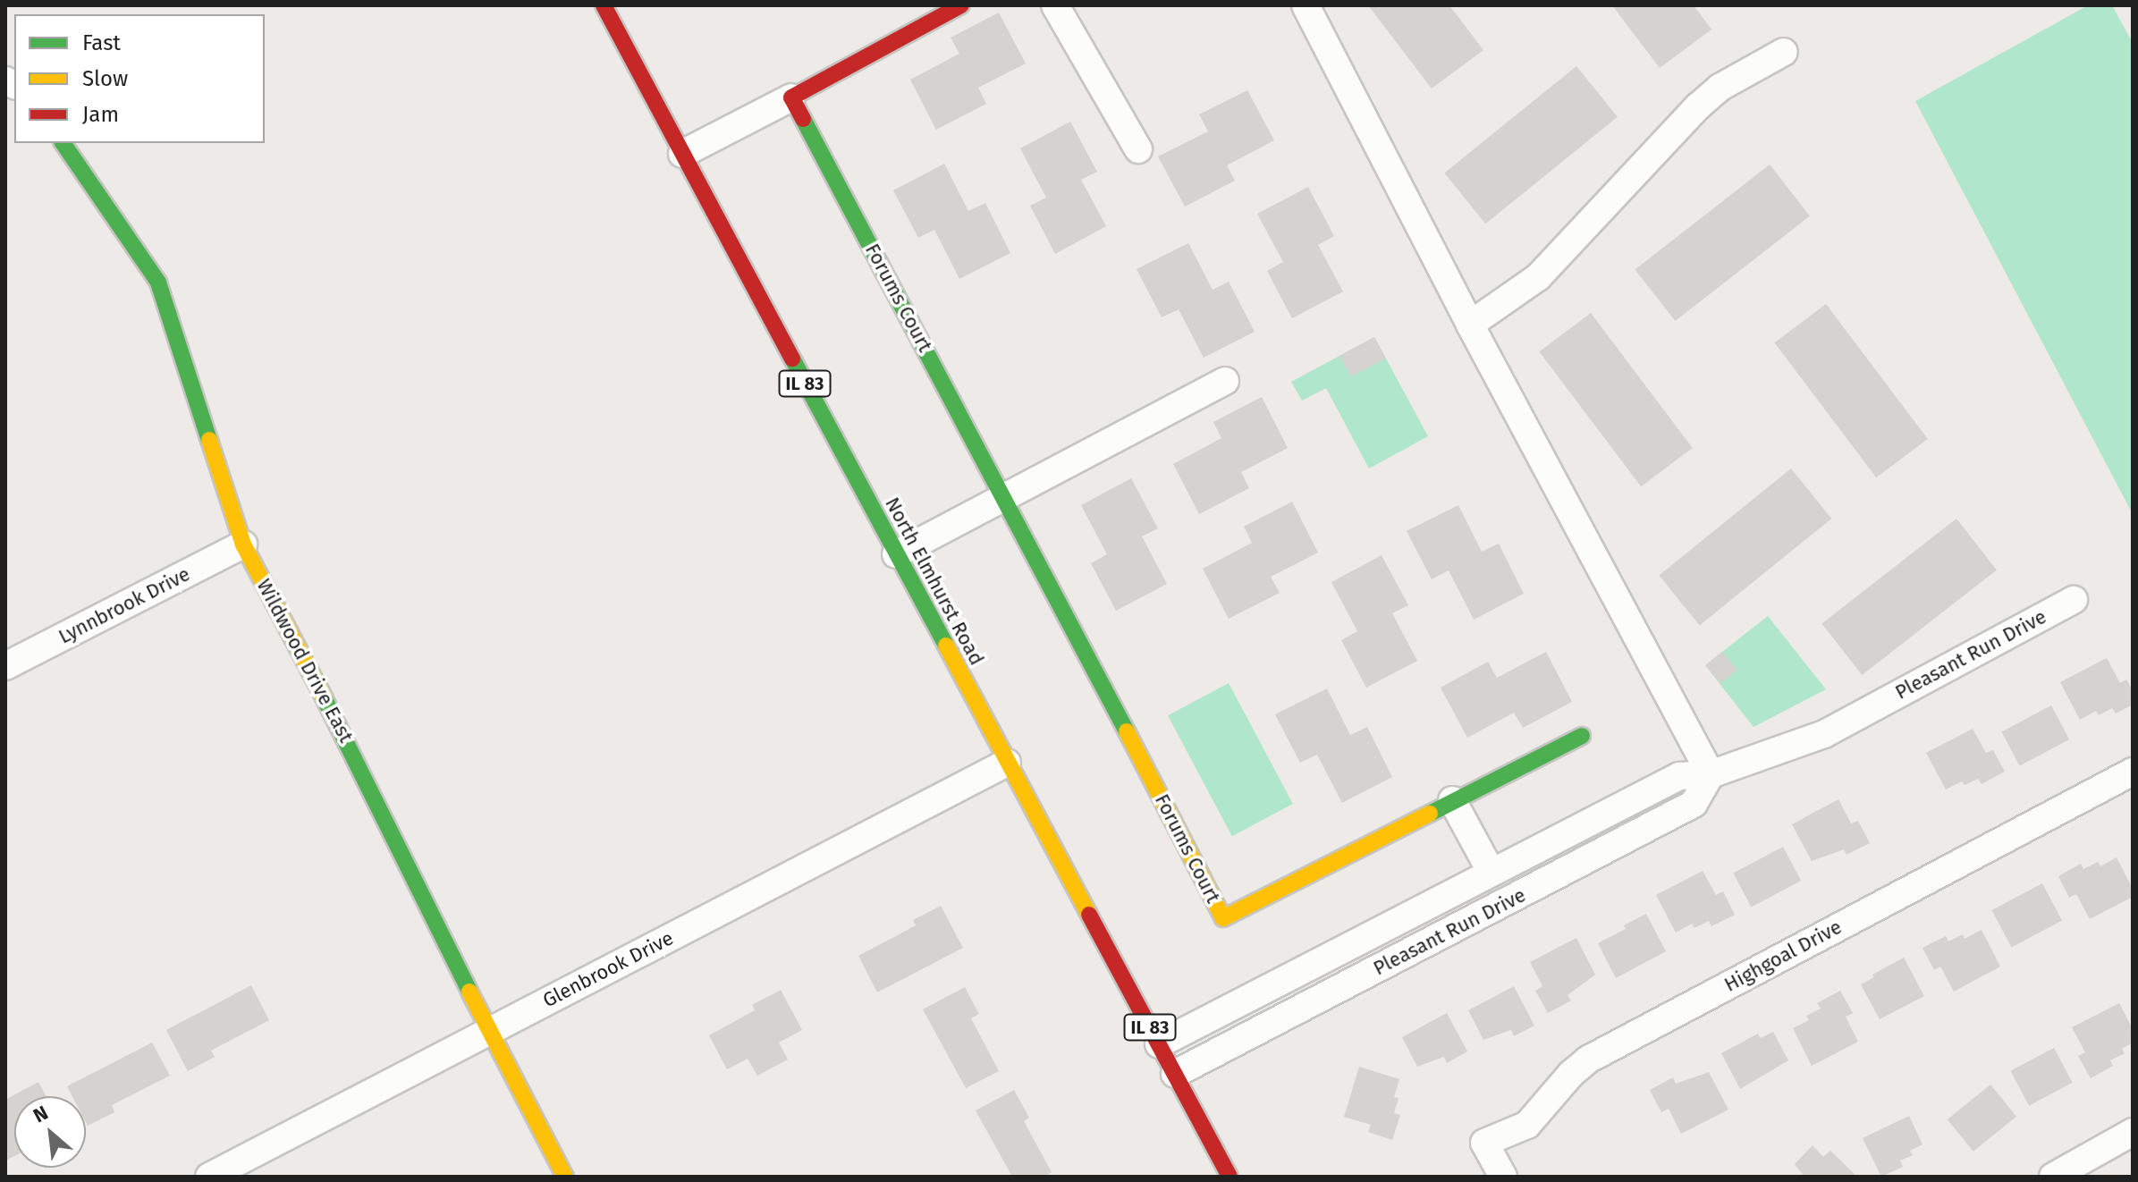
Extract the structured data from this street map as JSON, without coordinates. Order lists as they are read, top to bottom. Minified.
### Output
{"streets":{"street":["Forums Court","IL 83","North Elmhurst Road","Lynnbrook Drive","Pleasant Run Drive","Wildwood Drive East","Highgoal Drive","Glenbrook Drive"]},"crossings":[["North Elmhurst Road","Pleasant Run Drive"],["North Elmhurst Road","Glenbrook Drive"],["Lynnbrook Drive","Wildwood Drive East"],["Wildwood Drive East","Glenbrook Drive"]],"legend":["Fast","Slow","Jam"],"north":"top left"}
